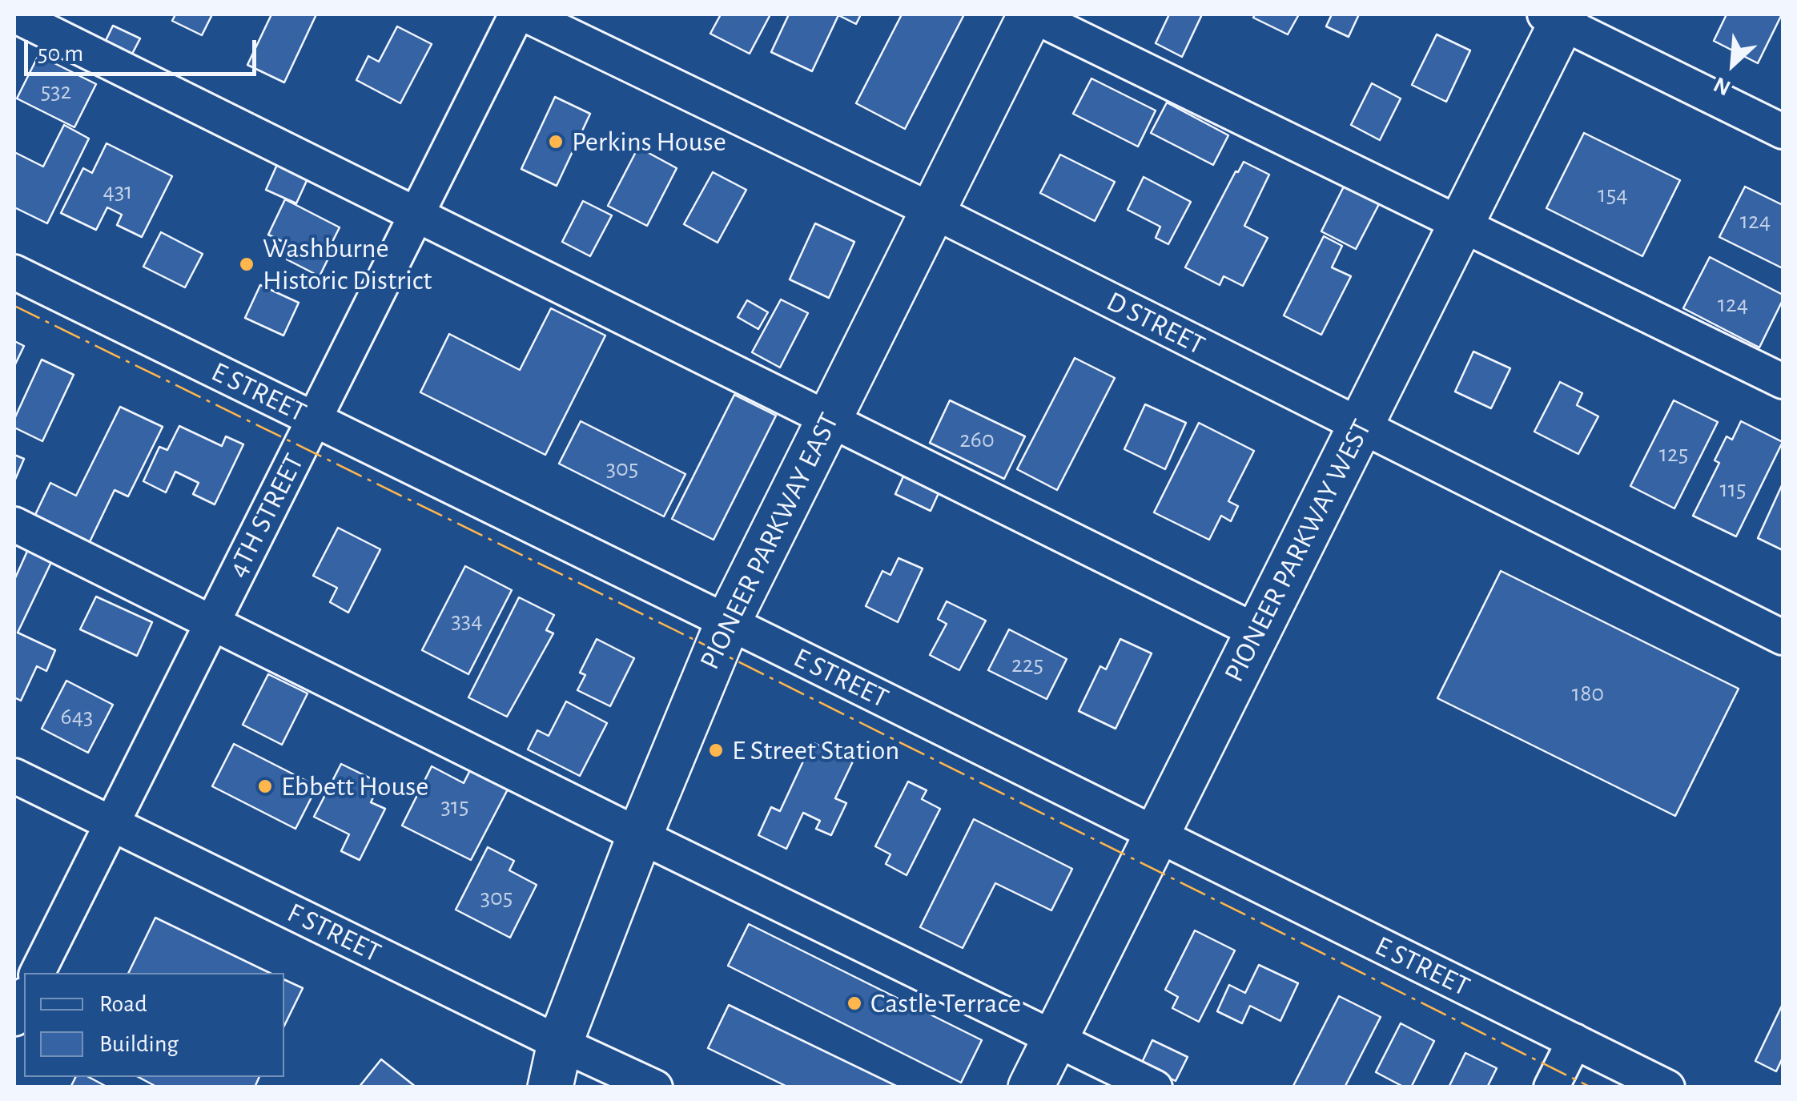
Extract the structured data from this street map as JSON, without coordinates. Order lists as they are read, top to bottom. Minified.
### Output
{"streets":{"main road":["PIONEER PARKWAY EAST","PIONEER PARKWAY WEST"],"street":["D STREET","E STREET","4TH STREET","F STREET"]},"crossings":[["D STREET","PIONEER PARKWAY EAST"],["D STREET","PIONEER PARKWAY WEST"],["E STREET","4TH STREET"],["E STREET","PIONEER PARKWAY EAST"],["E STREET","PIONEER PARKWAY WEST"],["4TH STREET","F STREET"],["PIONEER PARKWAY EAST","F STREET"]],"places":["Perkins House","Washburne Historic District","E Street Station","Ebbett House","Castle Terrace"],"house_numbers":["532","431","154","124","124","260","125","305","115","334","225","180","643","315","305"],"legend":["Road","Building"],"scale_bar":"50 m","north":"bottom left"}
